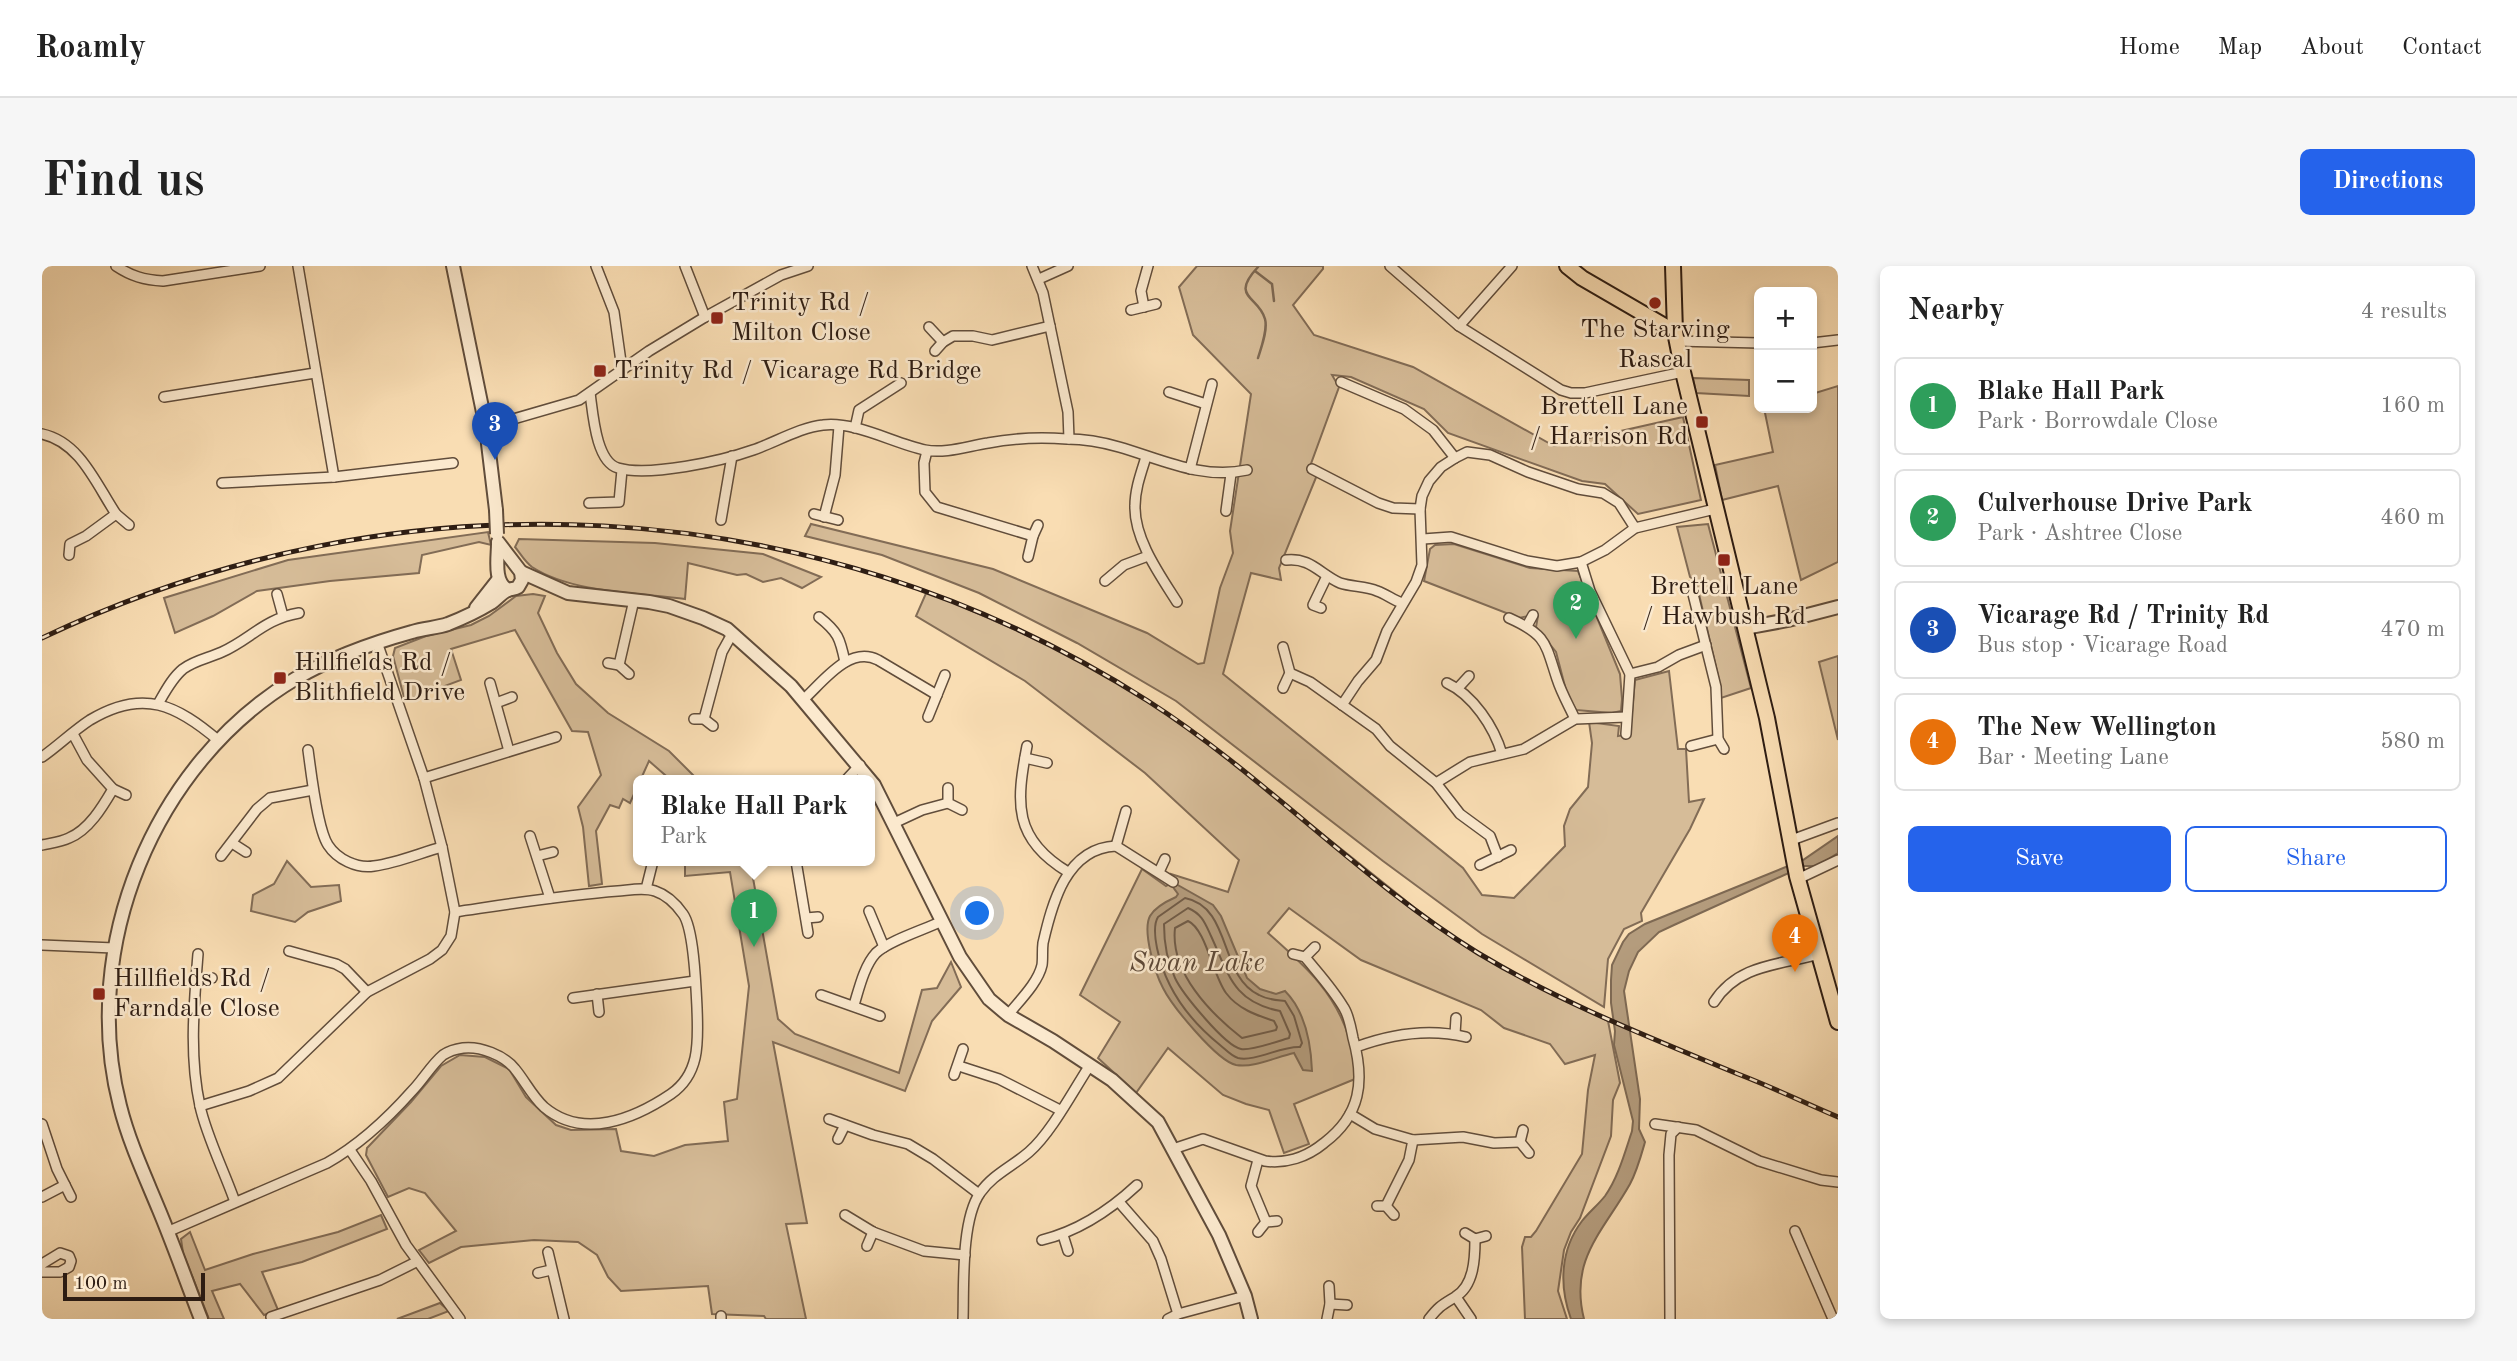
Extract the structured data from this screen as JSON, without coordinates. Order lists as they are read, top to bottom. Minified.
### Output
{"water":["Swan Lake"],"places":{"other":["The Starving Rascal"],"transit":["Trinity Rd / Milton Close","Trinity Rd / Vicarage Rd Bridge","Brettell Lane / Harrison Rd","Brettell Lane / Hawbush Rd","Hillfields Rd / Blithfield Drive","Hillfields Rd / Farndale Close"]},"scale_bar":"100 m","page":{"header":"Roamly","nav":["Home","Map","About","Contact"],"buttons":["Directions",["Save","Share"]],"title":"Find us","heading":["Nearby","4 results"],"map_buttons":["+","−"],"list":[{"mark":"1","name":"Blake Hall Park","note":"Park · Borrowdale Close","value":"160 m"},{"mark":"2","name":"Culverhouse Drive Park","note":"Park · Ashtree Close","value":"460 m"},{"mark":"3","name":"Vicarage Rd / Trinity Rd","note":"Bus stop · Vicarage Road","value":"470 m"},{"mark":"4","name":"The New Wellington","note":"Bar · Meeting Lane","value":"580 m"}],"pins":["3","2","1","4"],"popup":["Blake Hall Park","Park"],"scale":"100 m"}}
